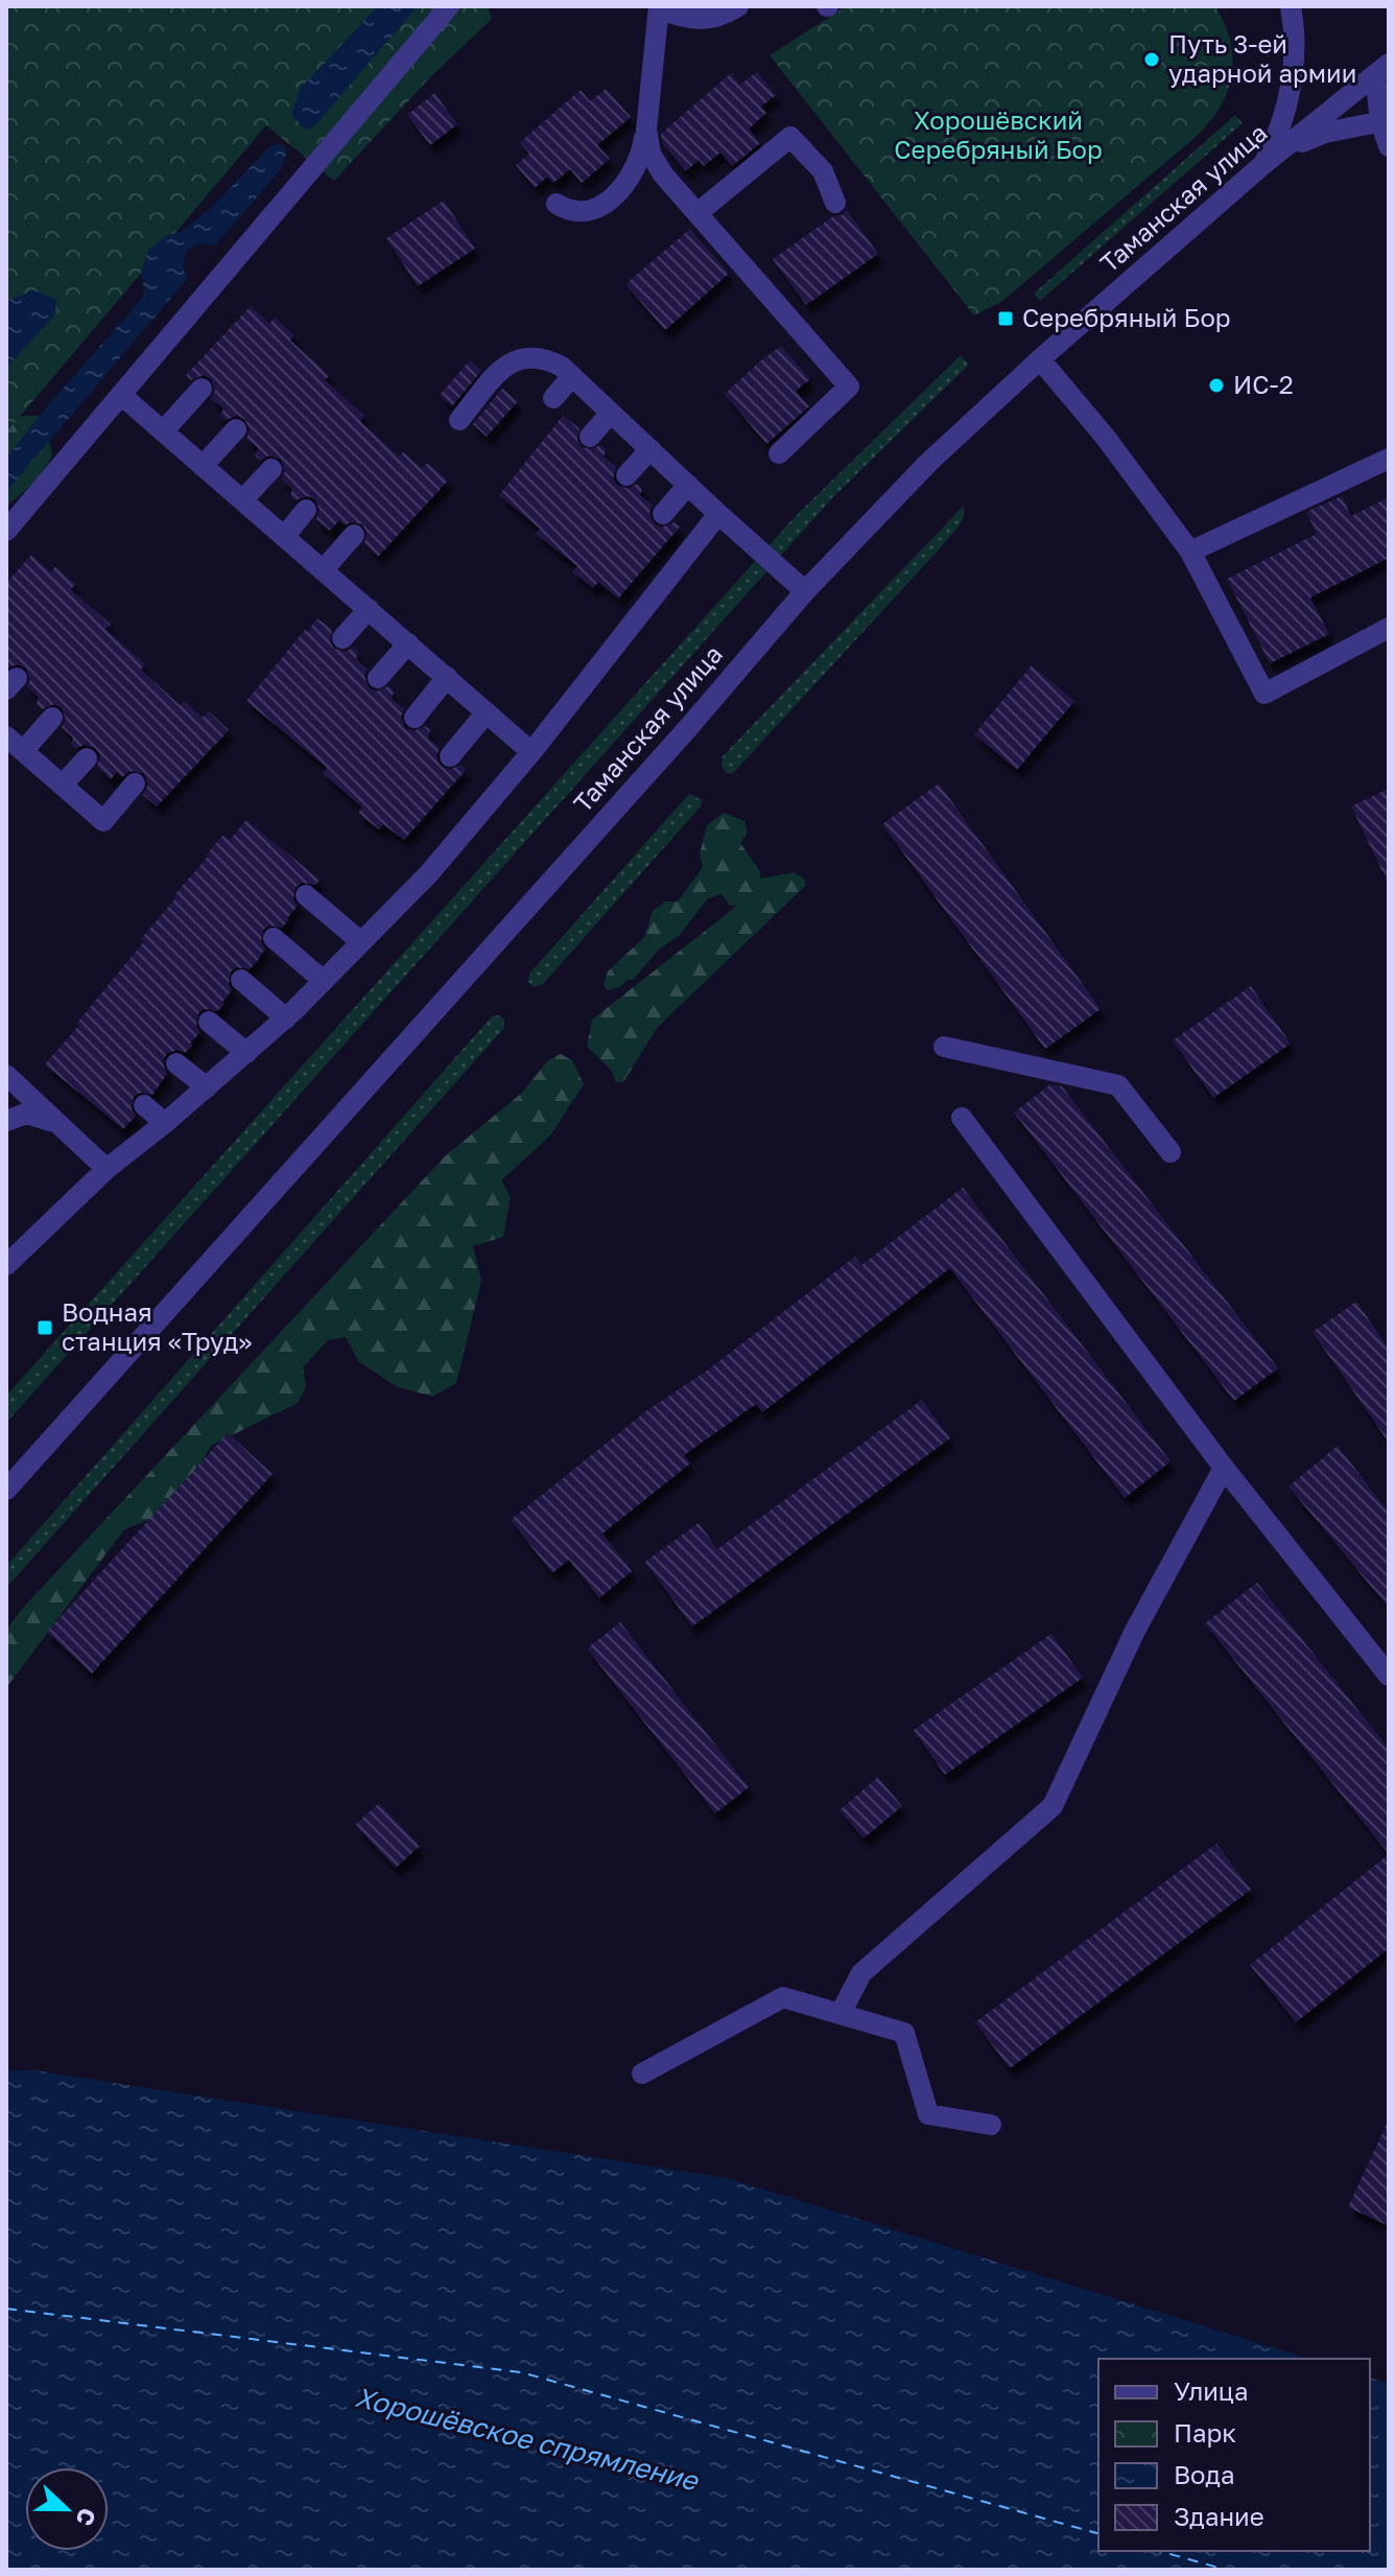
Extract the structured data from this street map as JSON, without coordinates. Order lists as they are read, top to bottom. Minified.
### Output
{"streets":{"street":["Таманская улица"]},"water":["Хорошёвское спрямление"],"parks":["Хорошёвский Серебряный Бор"],"places":{"other":["Путь 3-ей ударной армии","ИС-2"],"transit":["Серебряный Бор","Водная станция «Труд»"]},"legend":["Улица","Парк","Вода","Здание"],"north":"right"}
